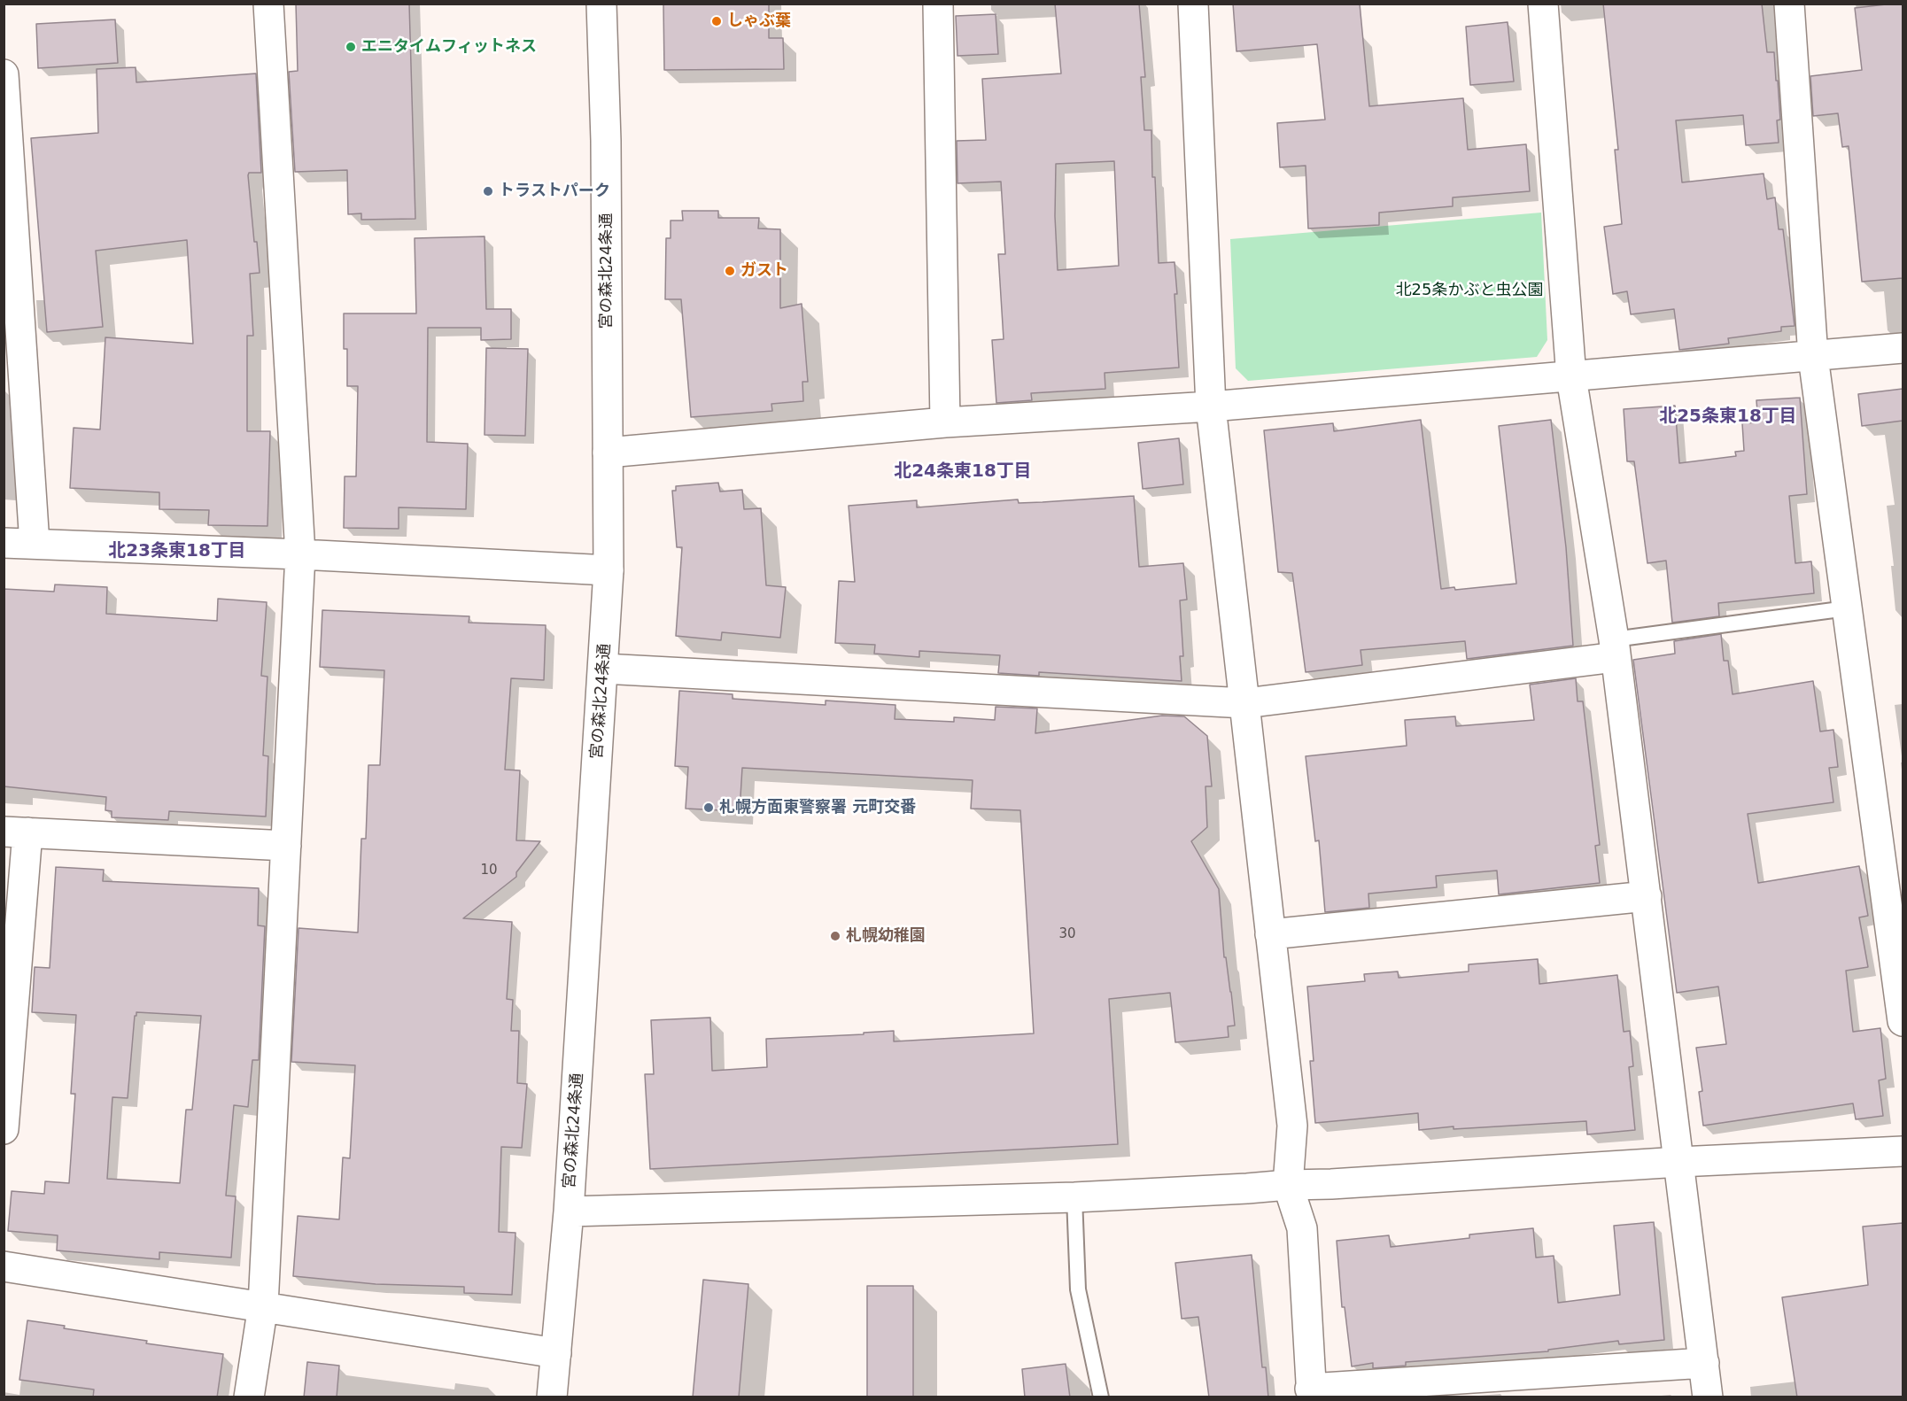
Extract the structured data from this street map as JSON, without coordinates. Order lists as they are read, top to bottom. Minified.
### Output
{"streets":{"street":["宮の森北24条通"]},"districts":["北25条東18丁目","北24条東18丁目","北23条東18丁目"],"parks":["北25条かぶと虫公園"],"places":["しゃぶ葉","エニタイムフィットネス","トラストパーク","ガスト","札幌方面東警察署 元町交番","札幌幼稚園"],"house_numbers":["10","30"]}
